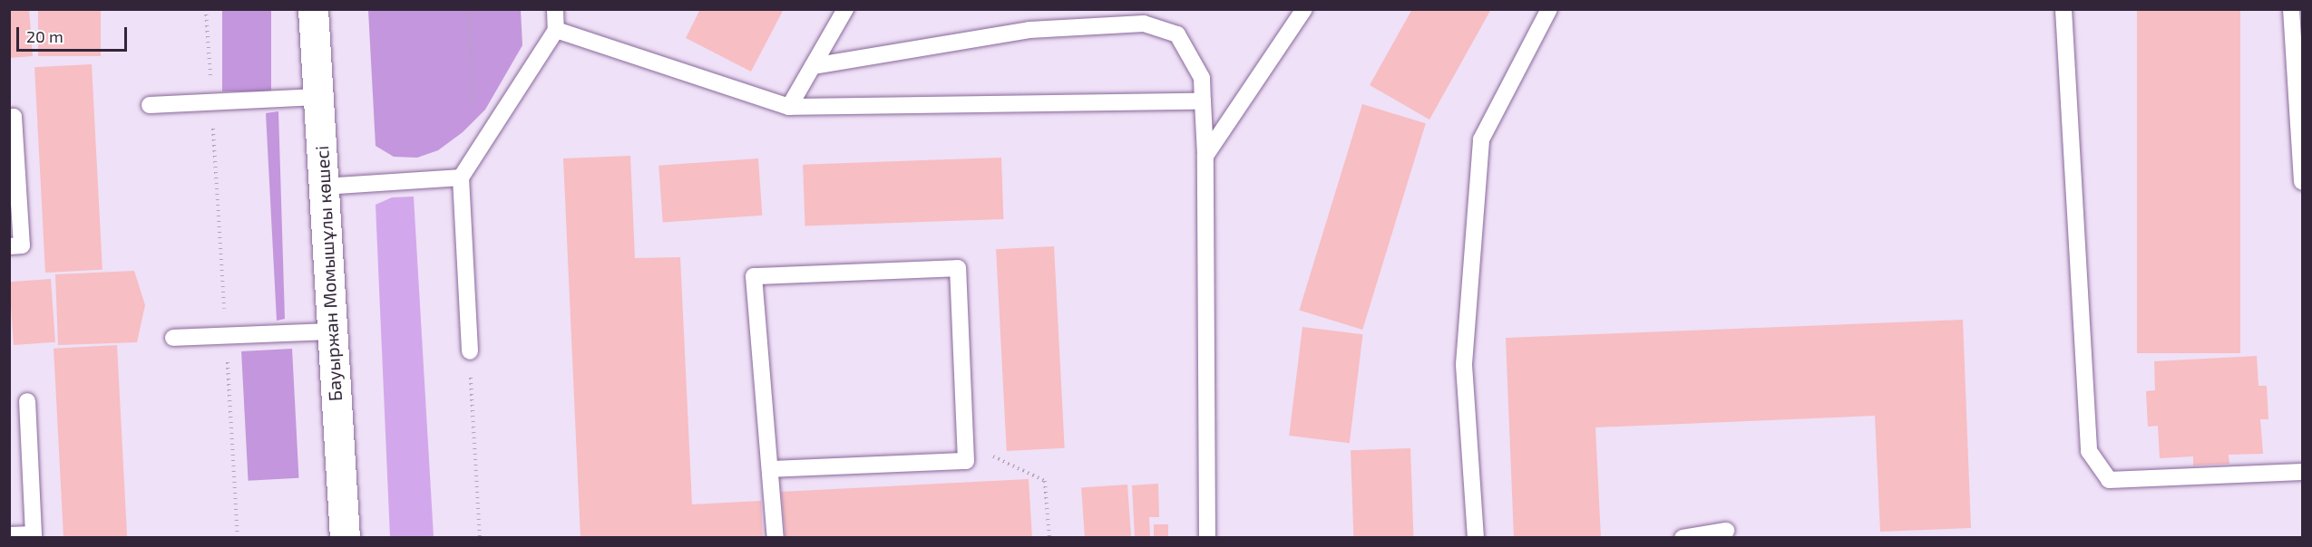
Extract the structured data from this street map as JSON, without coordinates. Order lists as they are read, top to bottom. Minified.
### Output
{"streets":{"main road":["Бауыржан Момышұлы көшесі"]},"scale_bar":"20 m"}
